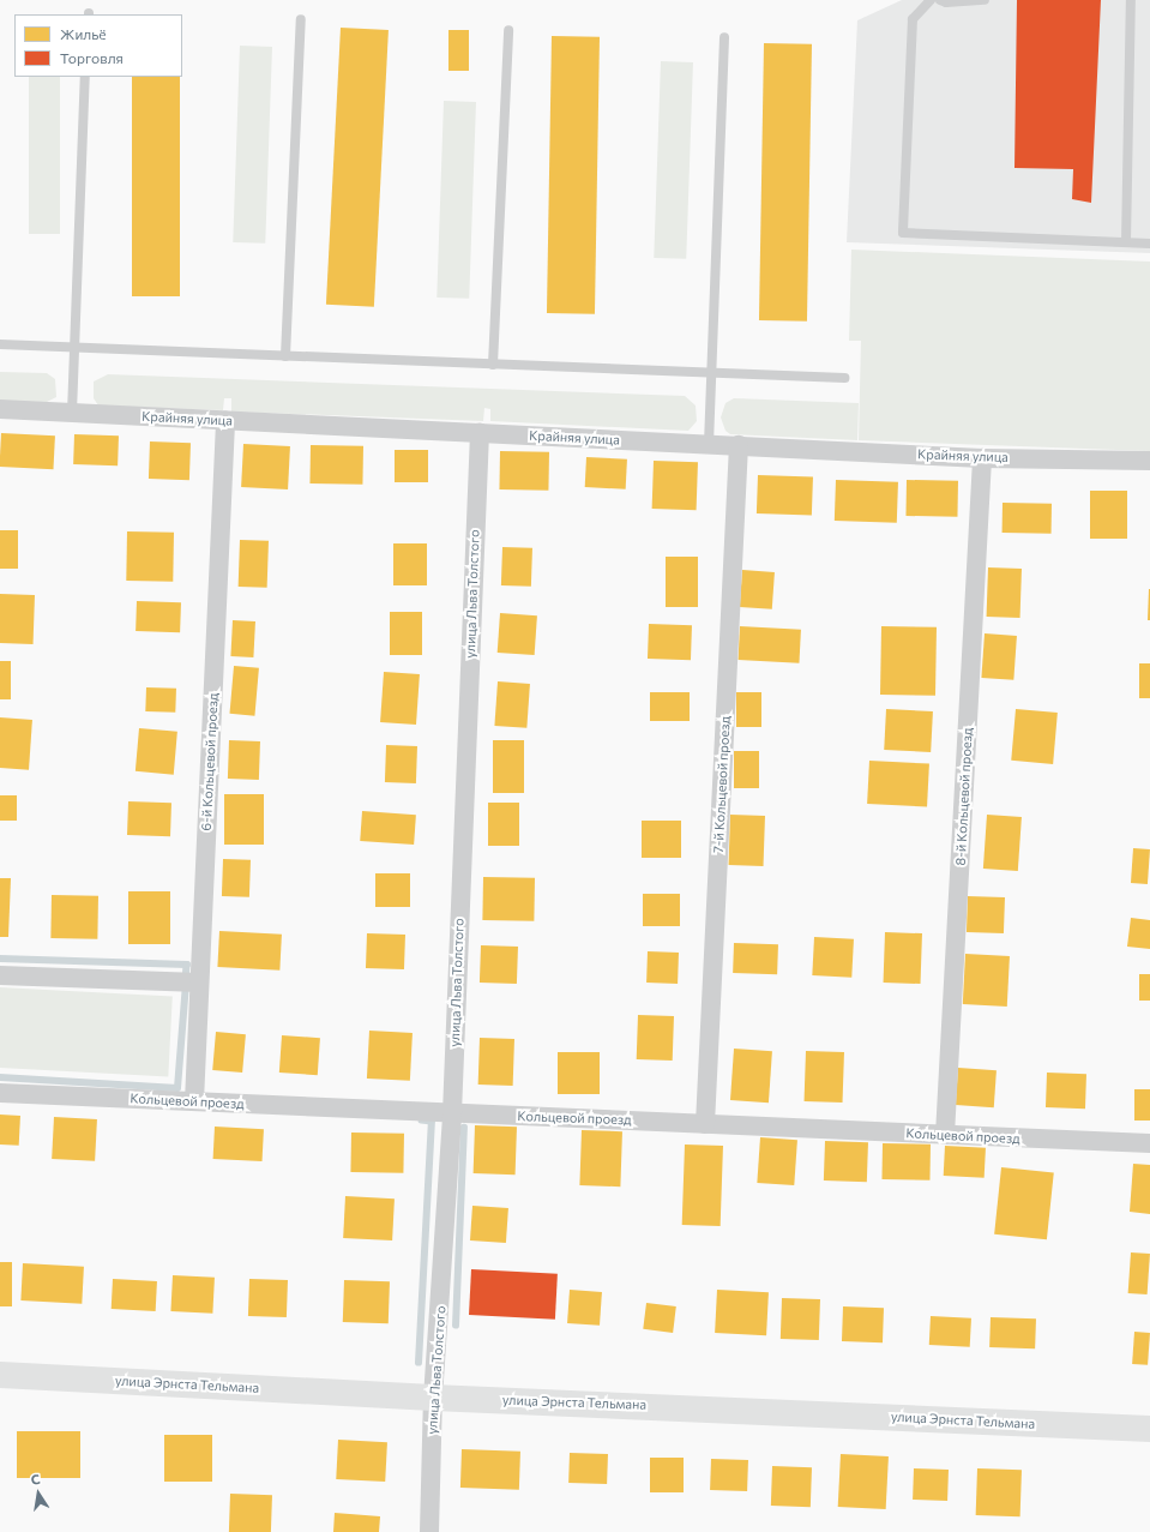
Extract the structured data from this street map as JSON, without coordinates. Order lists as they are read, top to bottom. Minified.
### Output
{"streets":{"main road":["улица Эрнста Тельмана"],"street":["Крайняя улица","улица Льва Толстого","6-й Кольцевой проезд","7-й Кольцевой проезд","8-й Кольцевой проезд","Кольцевой проезд"]},"crossings":[["Крайняя улица","улица Льва Толстого"],["Крайняя улица","6-й Кольцевой проезд"],["Крайняя улица","7-й Кольцевой проезд"],["Крайняя улица","8-й Кольцевой проезд"],["улица Льва Толстого","Кольцевой проезд"],["улица Льва Толстого","улица Эрнста Тельмана"],["6-й Кольцевой проезд","Кольцевой проезд"],["7-й Кольцевой проезд","Кольцевой проезд"],["8-й Кольцевой проезд","Кольцевой проезд"]],"legend":["Жильё","Торговля"],"north":"top"}
